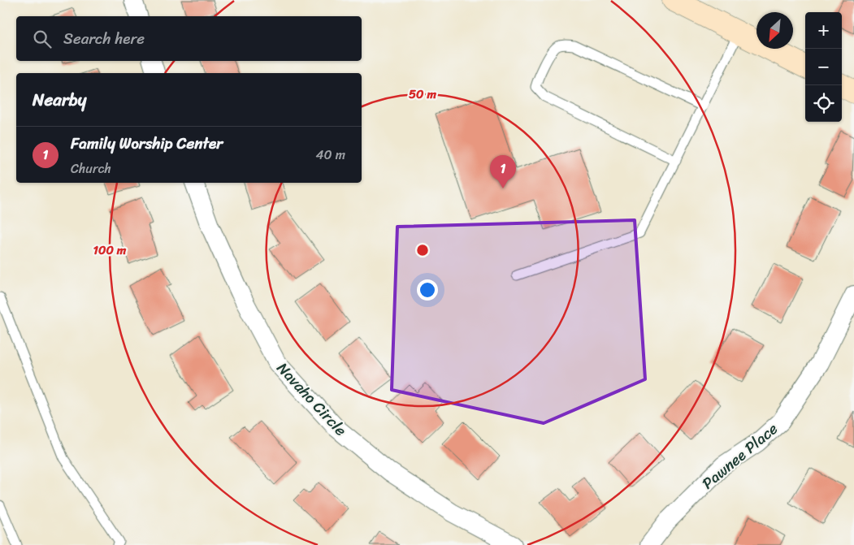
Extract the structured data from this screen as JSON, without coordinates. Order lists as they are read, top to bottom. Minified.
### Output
{"streets":{"street":["Navaho Circle","Pawnee Place"]},"north":"bottom left","page":{"map_buttons":["+","−"],"search":"Search here","heading":"Nearby","list":[{"mark":"1","name":"Family Worship Center","note":"Church","value":"40 m"}],"pins":"1"},"rings":["50 m","100 m"]}
